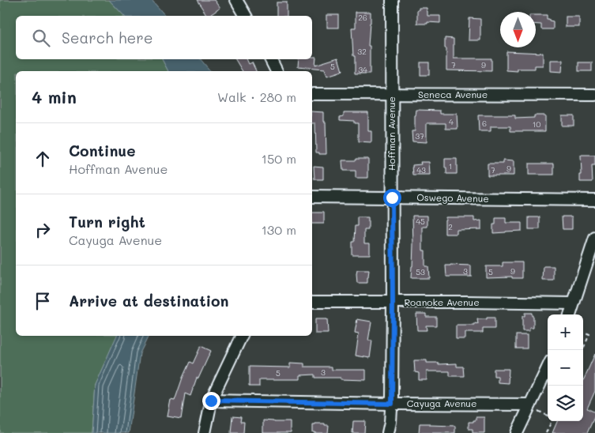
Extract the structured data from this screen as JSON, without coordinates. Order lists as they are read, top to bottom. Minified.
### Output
{"streets":{"street":["Seneca Avenue","Hoffman Avenue","Oswego Avenue","Roanoke Avenue","Cayuga Avenue"]},"crossings":[["Seneca Avenue","Hoffman Avenue"],["Hoffman Avenue","Oswego Avenue"],["Hoffman Avenue","Roanoke Avenue"],["Hoffman Avenue","Cayuga Avenue"]],"house_numbers":["26","32","7","9","5","34","4","6","10","37","1","9","43","7","45","2","3","9","53","5","3","5"],"north":"bottom","page":{"search":"Search here","heading":["4 min","Walk · 280 m"],"list":[["Continue","Hoffman Avenue","150 m"],["Turn right","Cayuga Avenue","130 m"],"Arrive at destination"],"map_buttons":["+","−"]}}
